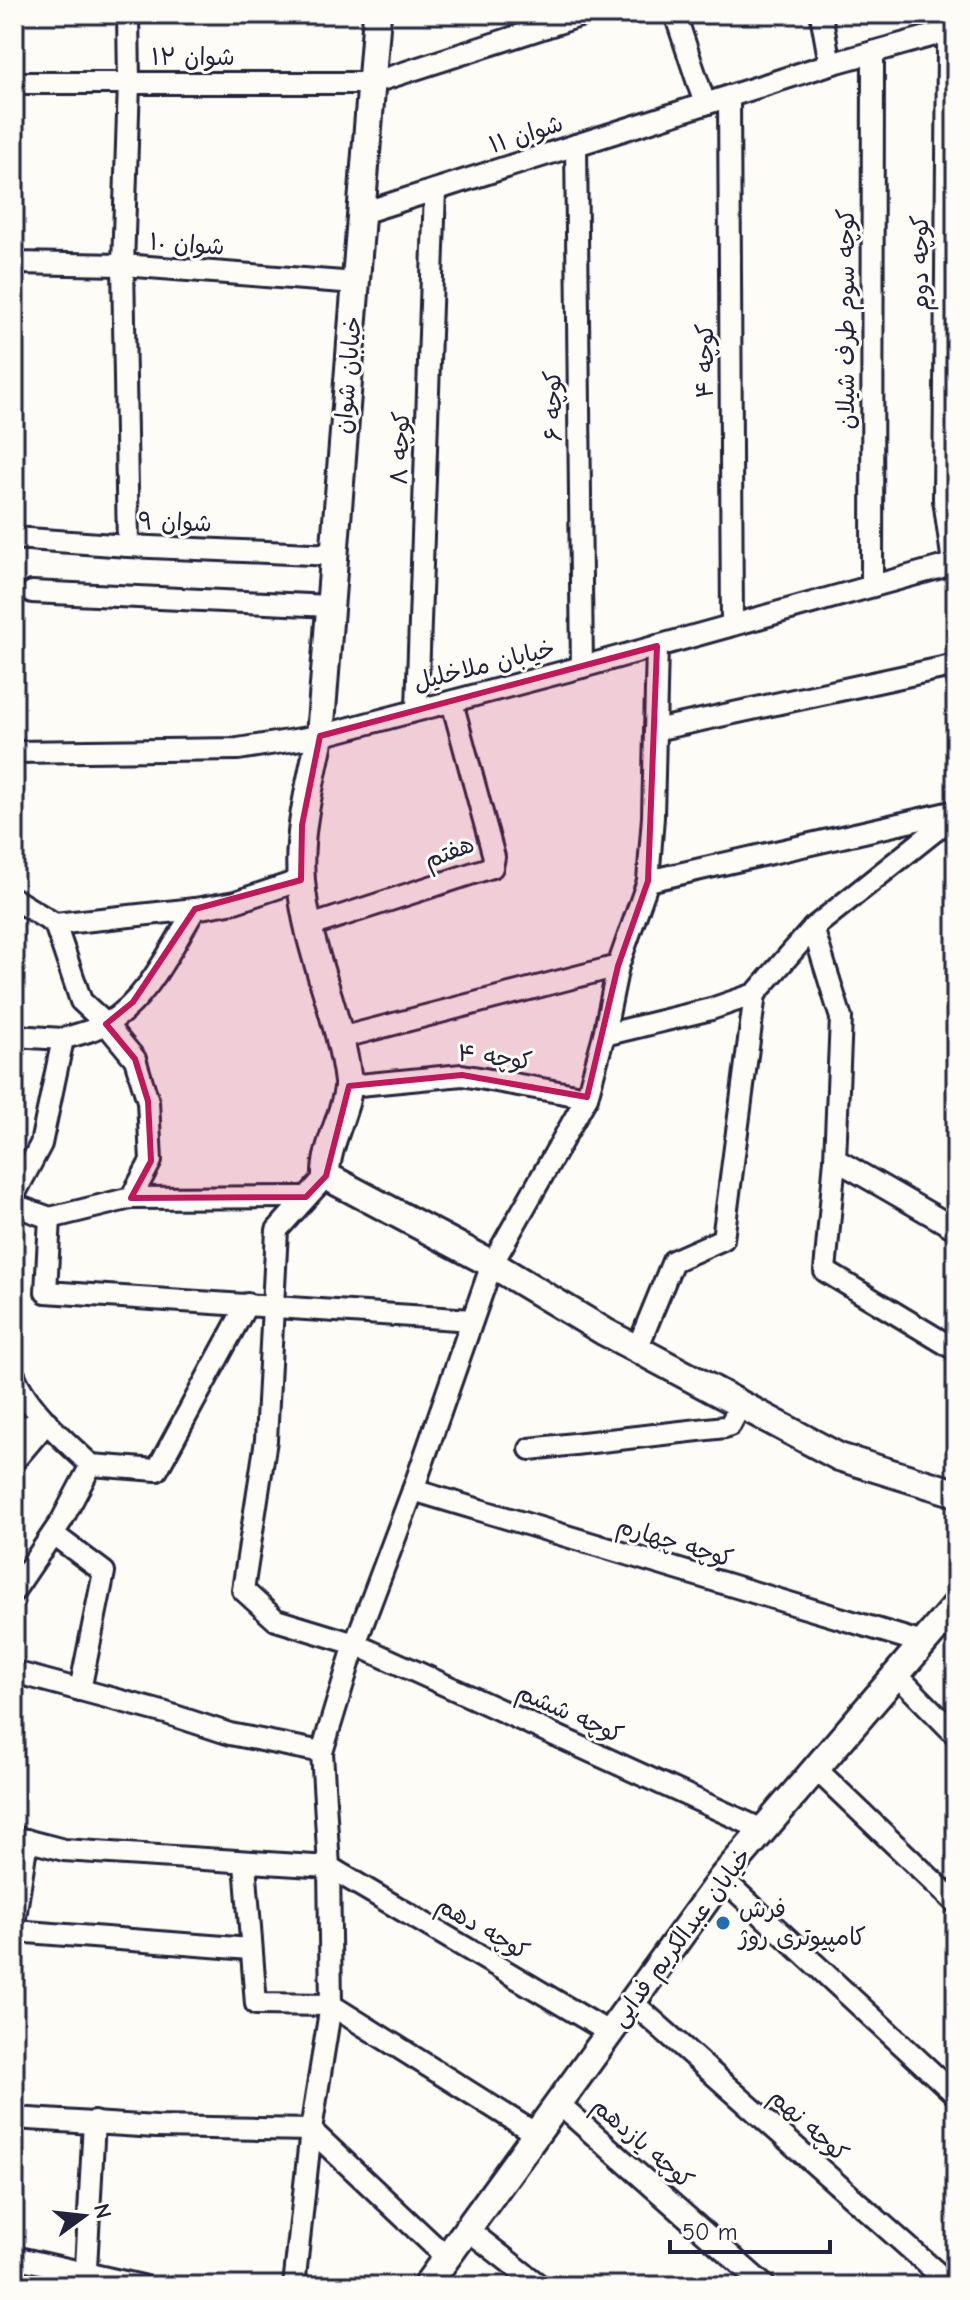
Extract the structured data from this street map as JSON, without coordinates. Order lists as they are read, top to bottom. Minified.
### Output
{"streets":{"street":["شوان ۱۲","شوان ۱۱","شوان ۱۰","کوچه دوم","کوچه سوم طرف شیلان","کوچه ۴","خیابان شوان","کوچه ۶","کوچه ۸","شوان ۹","خیابان ملاخلیل","هفتم","کوچه چهارم","کوچه ششم","کوچه دهم","خیابان عبدالکریم فدایی","کوچه نهم","کوچه یازدهم"]},"crossings":[["شوان ۱۲","خیابان شوان"],["شوان ۱۱","کوچه دوم"],["شوان ۱۱","کوچه سوم طرف شیلان"],["شوان ۱۱","کوچه ۴"],["شوان ۱۱","خیابان شوان"],["شوان ۱۱","کوچه ۶"],["شوان ۱۱","کوچه ۸"],["شوان ۱۰","خیابان شوان"],["کوچه دوم","خیابان ملاخلیل"],["کوچه سوم طرف شیلان","خیابان ملاخلیل"],["کوچه ۴","خیابان شوان"],["کوچه ۴","خیابان ملاخلیل"],["خیابان شوان","شوان ۹"],["خیابان شوان","خیابان ملاخلیل"],["خیابان شوان","هفتم"],["کوچه ۶","خیابان ملاخلیل"],["کوچه ۸","خیابان ملاخلیل"],["خیابان ملاخلیل","هفتم"],["کوچه چهارم","خیابان عبدالکریم فدایی"],["کوچه ششم","خیابان عبدالکریم فدایی"],["کوچه دهم","خیابان عبدالکریم فدایی"],["خیابان عبدالکریم فدایی","کوچه نهم"],["خیابان عبدالکریم فدایی","کوچه یازدهم"]],"places":["فرش کامپیوتری روژ"],"scale_bar":"50 m","north":"right"}
